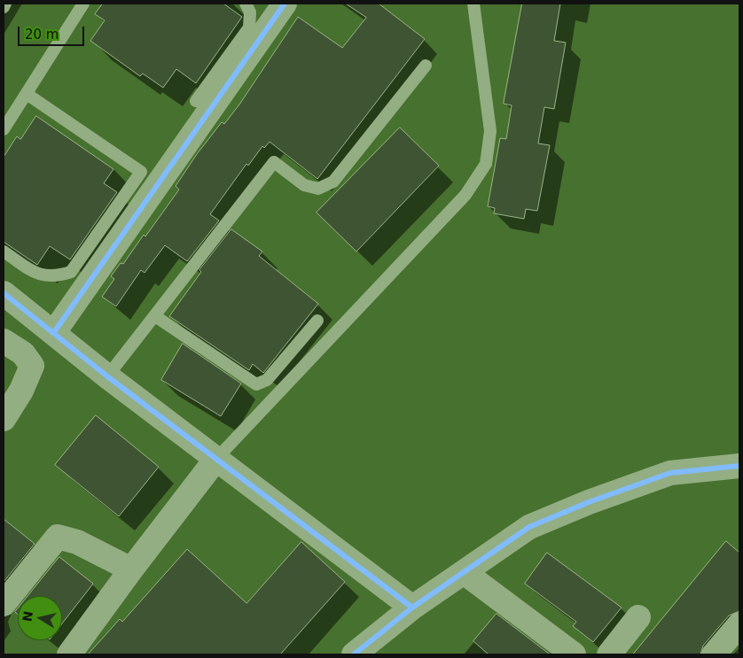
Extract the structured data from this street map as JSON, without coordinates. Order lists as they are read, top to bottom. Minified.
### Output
{"scale_bar":"20 m","north":"left"}
